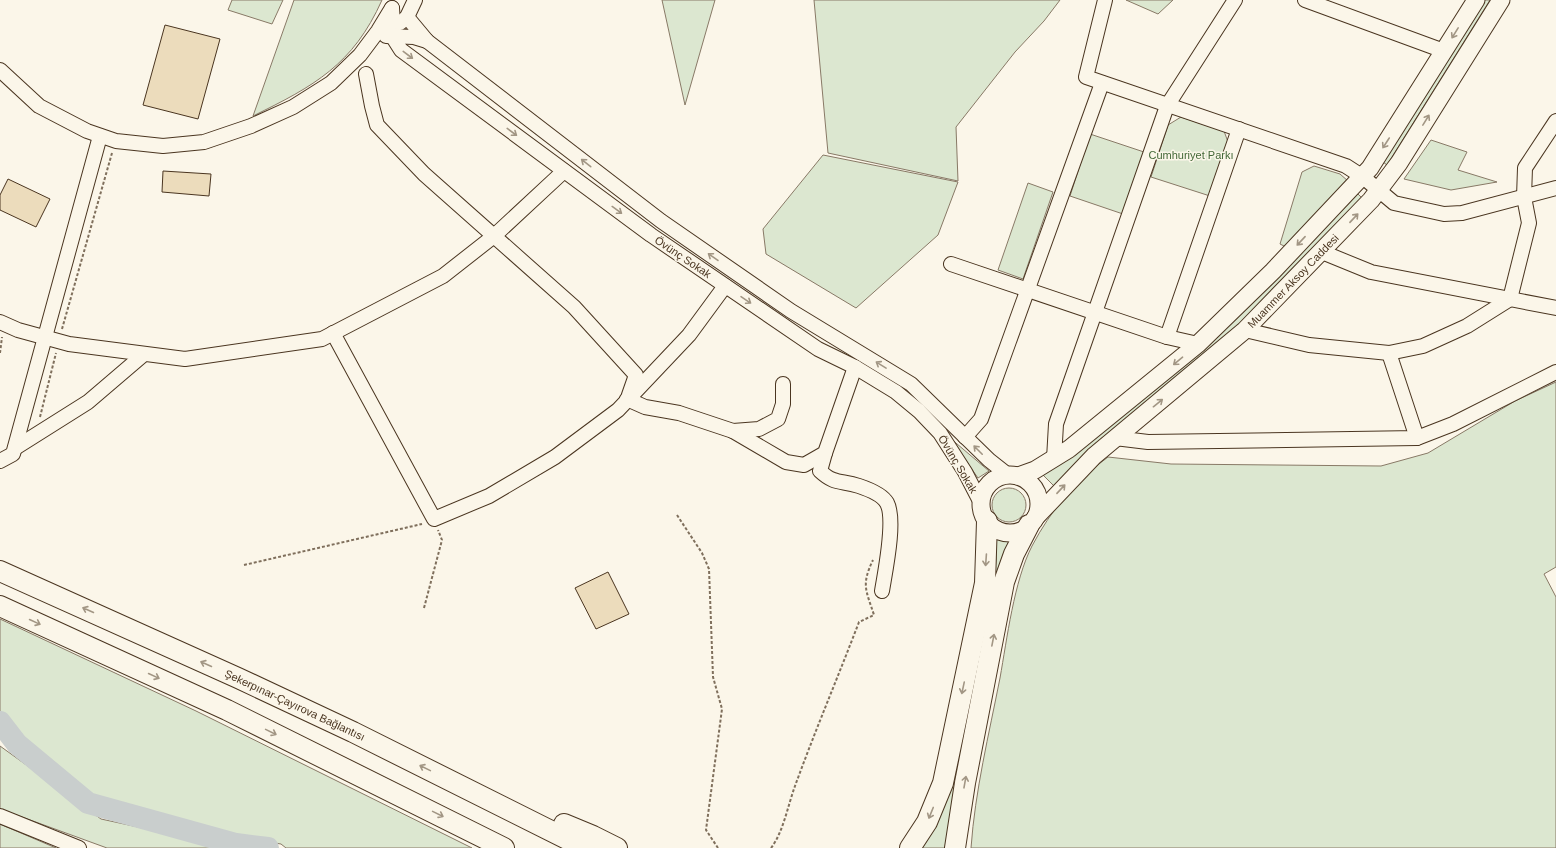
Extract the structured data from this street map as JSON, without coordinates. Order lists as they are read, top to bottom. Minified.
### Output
{"streets":{"highway":["Şekerpınar-Çayırova Bağlantısı"],"main road":["Muammer Aksoy Caddesi"],"street":["Övünç Sokak"]},"crossings":[["Övünç Sokak","Muammer Aksoy Caddesi"]],"parks":["Cumhuriyet Parkı"]}
